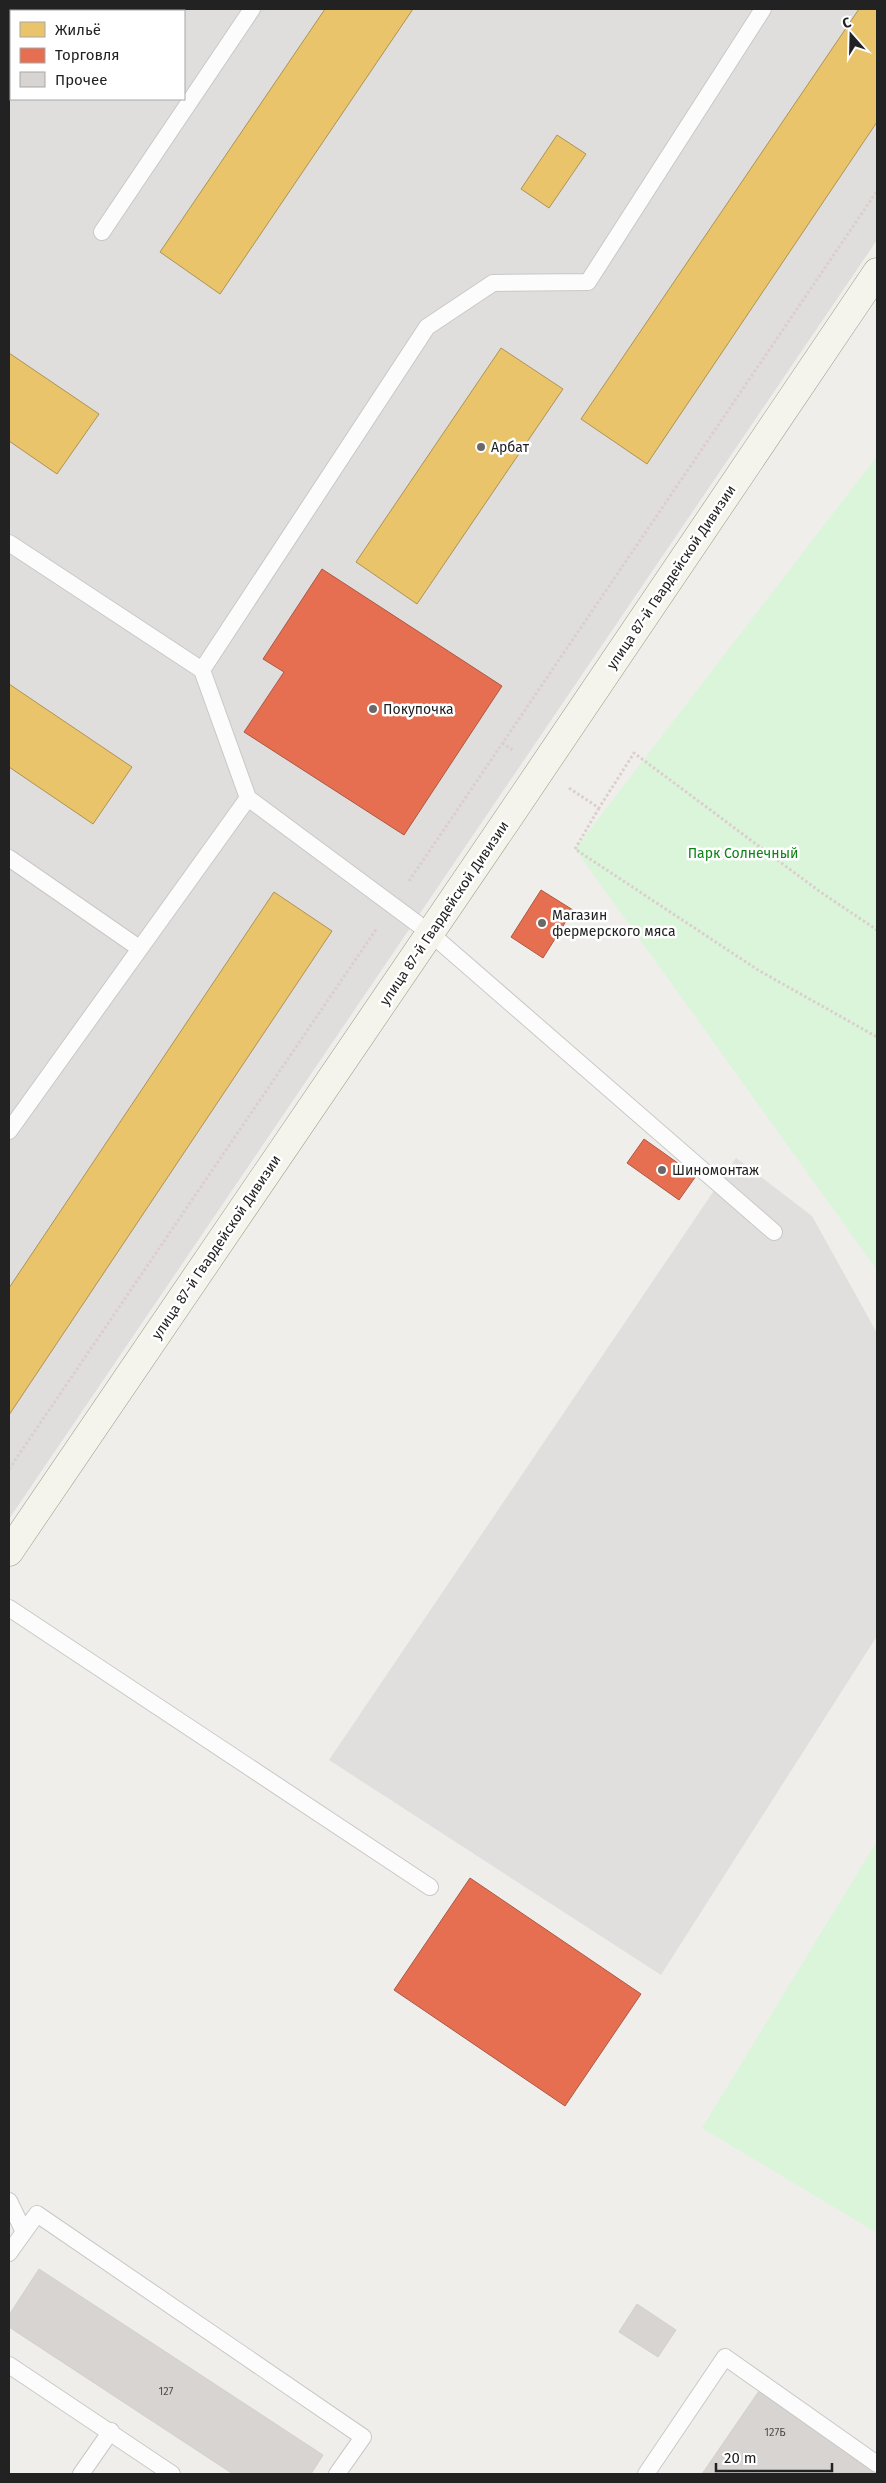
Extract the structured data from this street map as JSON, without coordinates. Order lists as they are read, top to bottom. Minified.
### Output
{"streets":{"street":["улица 87-й Гвардейской Дивизии"]},"parks":["Парк Солнечный"],"places":["Арбат","Покупочка","Магазин фермерского мяса","Шиномонтаж"],"house_numbers":["127","127Б"],"legend":["Жильё","Торговля","Прочее"],"scale_bar":"20 m","north":"top"}
